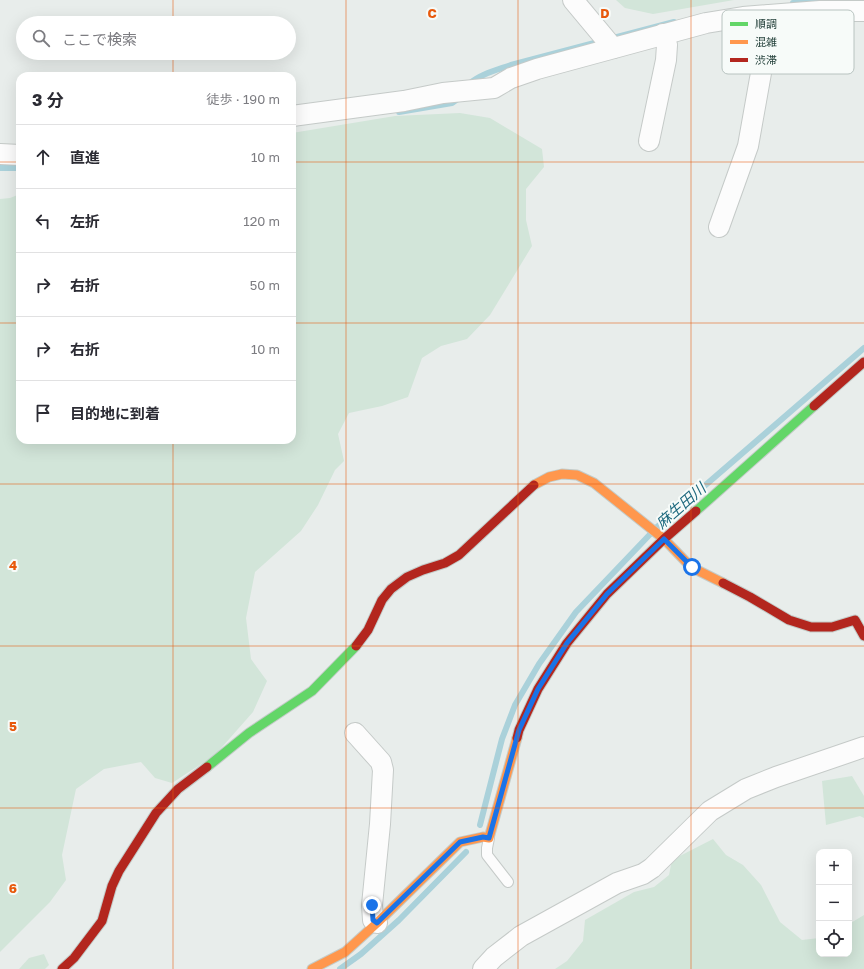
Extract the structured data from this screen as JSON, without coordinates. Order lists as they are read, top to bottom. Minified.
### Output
{"water":["麻生田川"],"legend":["順調","混雑","渋滞"],"page":{"search":"ここで検索","heading":["3 分","徒歩 · 190 m"],"list":[["直進","10 m"],["左折","120 m"],["右折","50 m"],["右折","10 m"],"目的地に到着"],"map_buttons":["+","−"]},"grid":{"columns":["C","D"],"rows":["4","5","6"]}}
